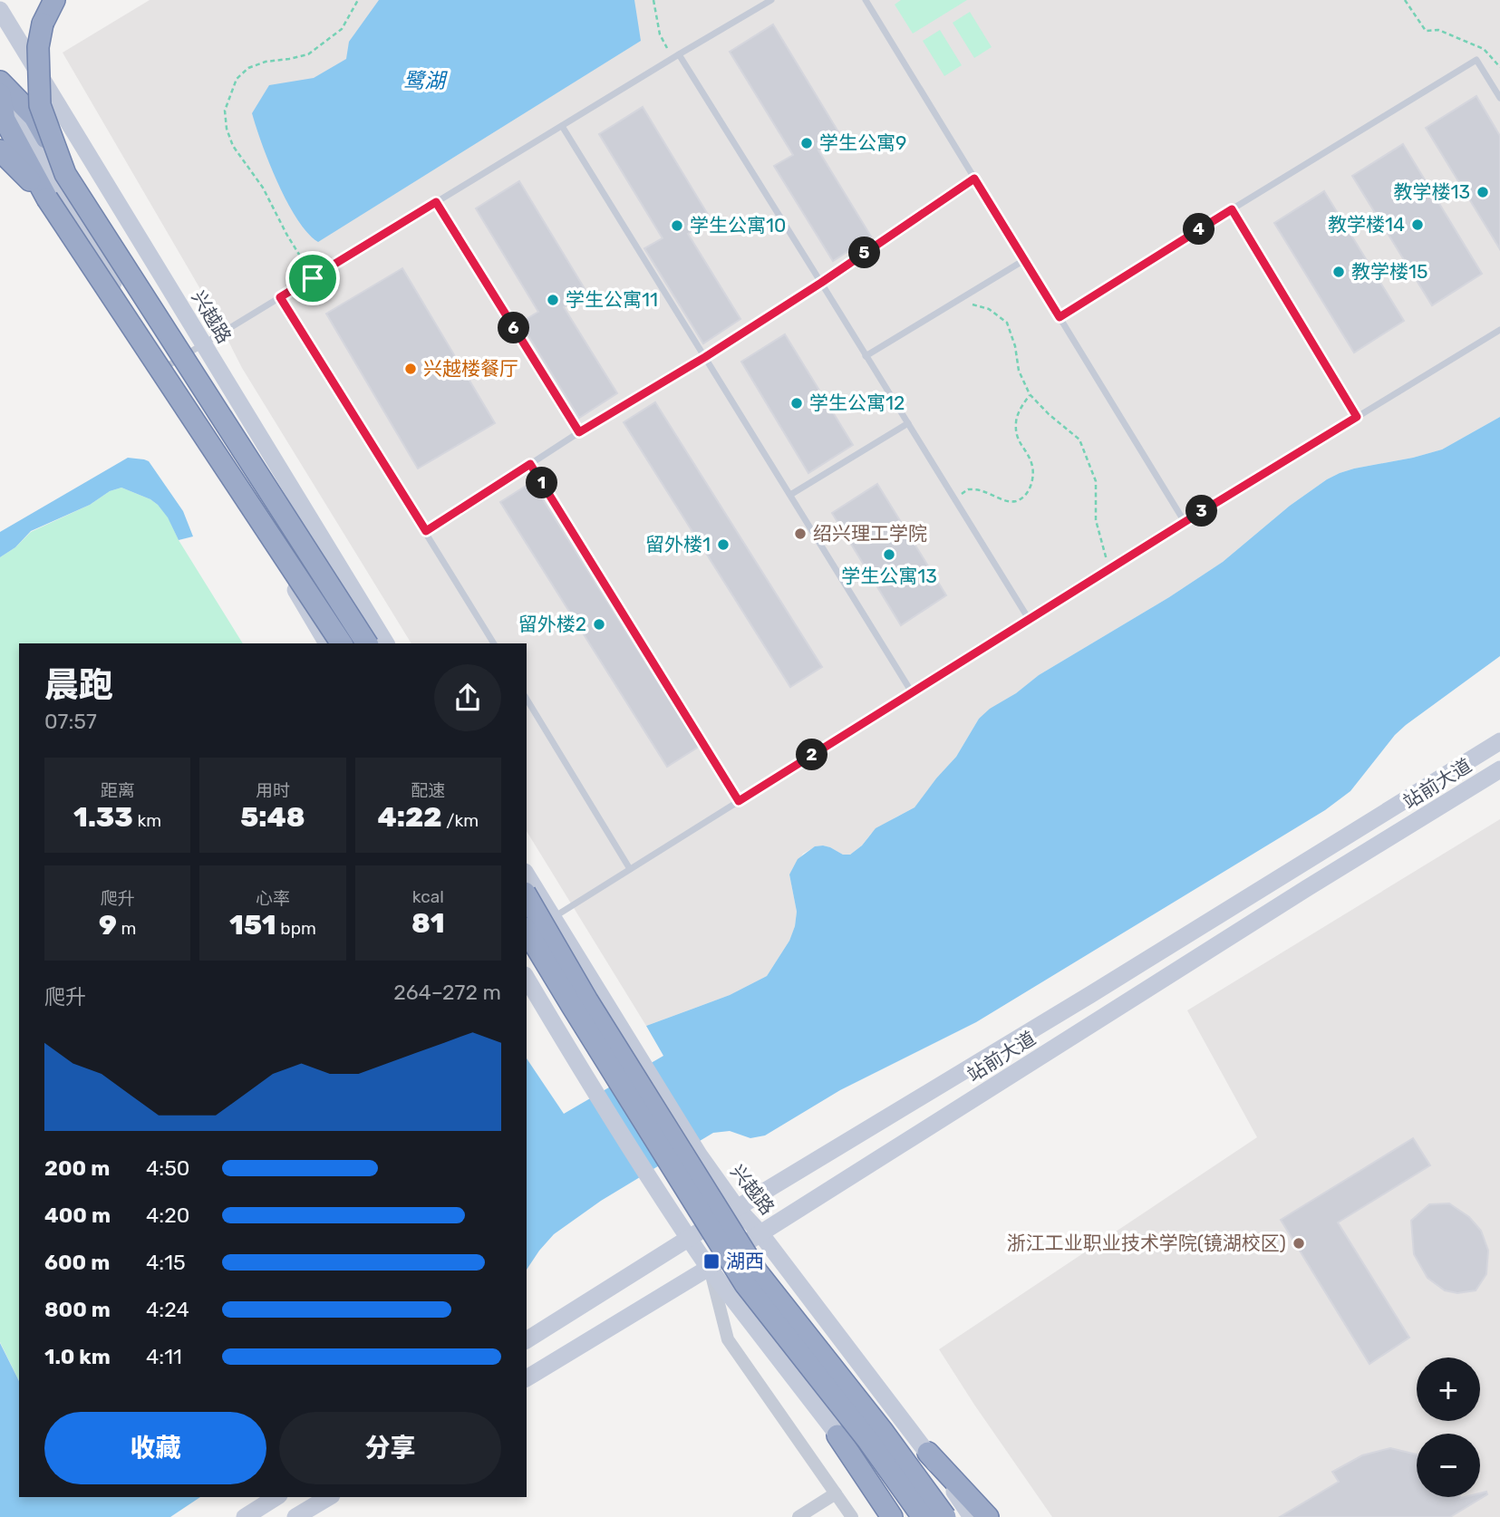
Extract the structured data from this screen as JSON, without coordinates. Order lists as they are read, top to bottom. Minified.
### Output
{"streets":{"main road":["兴越路","站前大道"]},"crossings":[["兴越路","站前大道"]],"water":["鹭湖"],"places":{"other":["学生公寓9","教学楼13","教学楼14","学生公寓10","教学楼15","学生公寓11","兴越楼餐厅","学生公寓12","绍兴理工学院","留外楼1","学生公寓13","留外楼2","浙江工业职业技术学院(镜湖校区)"],"transit":["湖西"]},"page":{"pins":["4","5","6","1","3","2"],"heading":["晨跑","07:57"],"stats":[["距离","1.33 km"],["用时","5:48"],["配速","4:22 /km"],["爬升","9 m"],["心率","151 bpm"],["kcal","81"]],"chart":["爬升","264–272 m"],"list":[{"name":"200 m","note":"4:50"},{"name":"400 m","note":"4:20"},{"name":"600 m","note":"4:15"},{"name":"800 m","note":"4:24"},{"name":"1.0 km","note":"4:11"}],"map_buttons":["+","−"],"buttons":["收藏","分享"]}}
